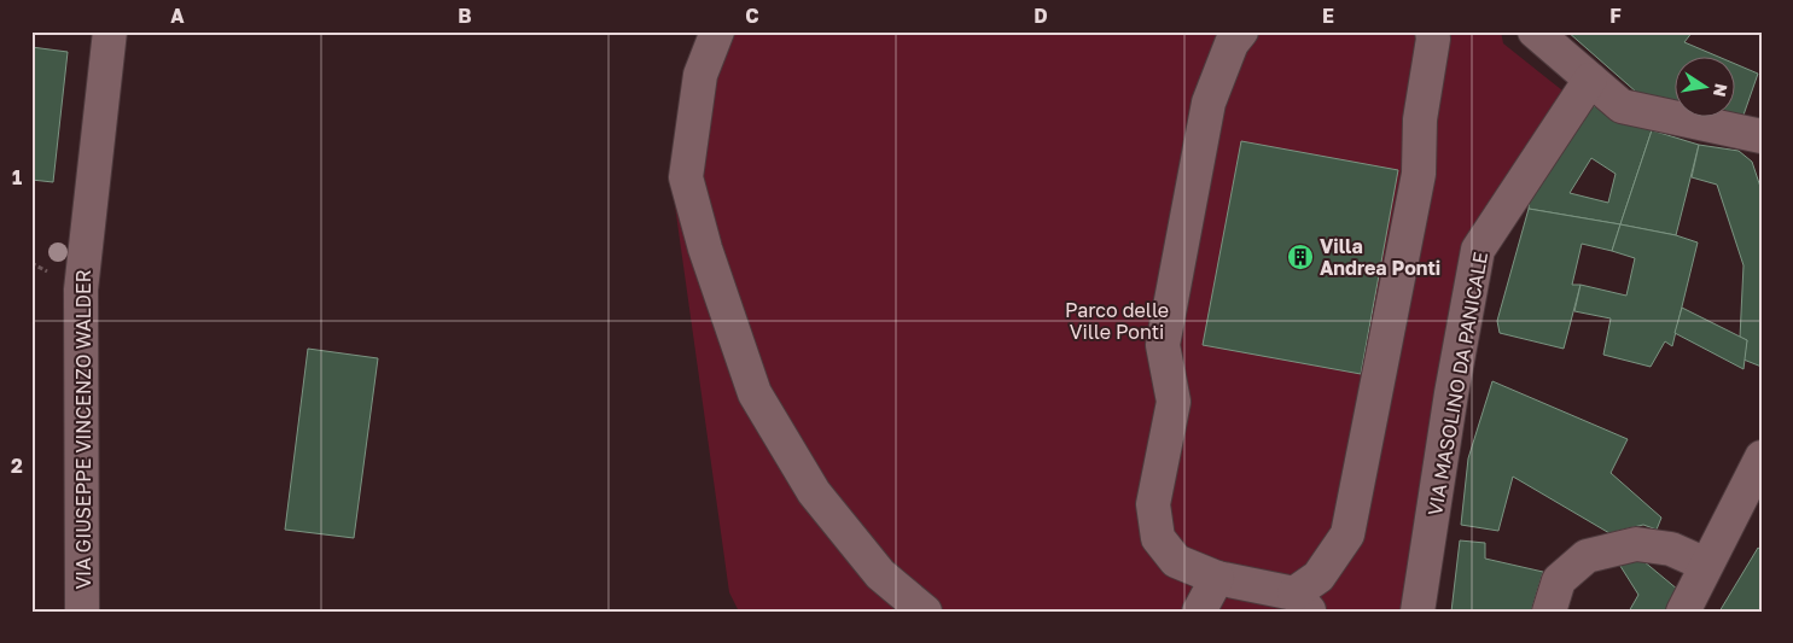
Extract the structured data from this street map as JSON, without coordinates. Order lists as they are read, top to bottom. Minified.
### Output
{"streets":{"street":["VIA MASOLINO DA PANICALE","VIA GIUSEPPE VINCENZO WALDER"]},"parks":["Parco delle Ville Ponti"],"places":{"building":["Villa Andrea Ponti"]},"north":"right","grid":{"columns":["A","B","C","D","E","F"],"rows":["1","2"]}}
